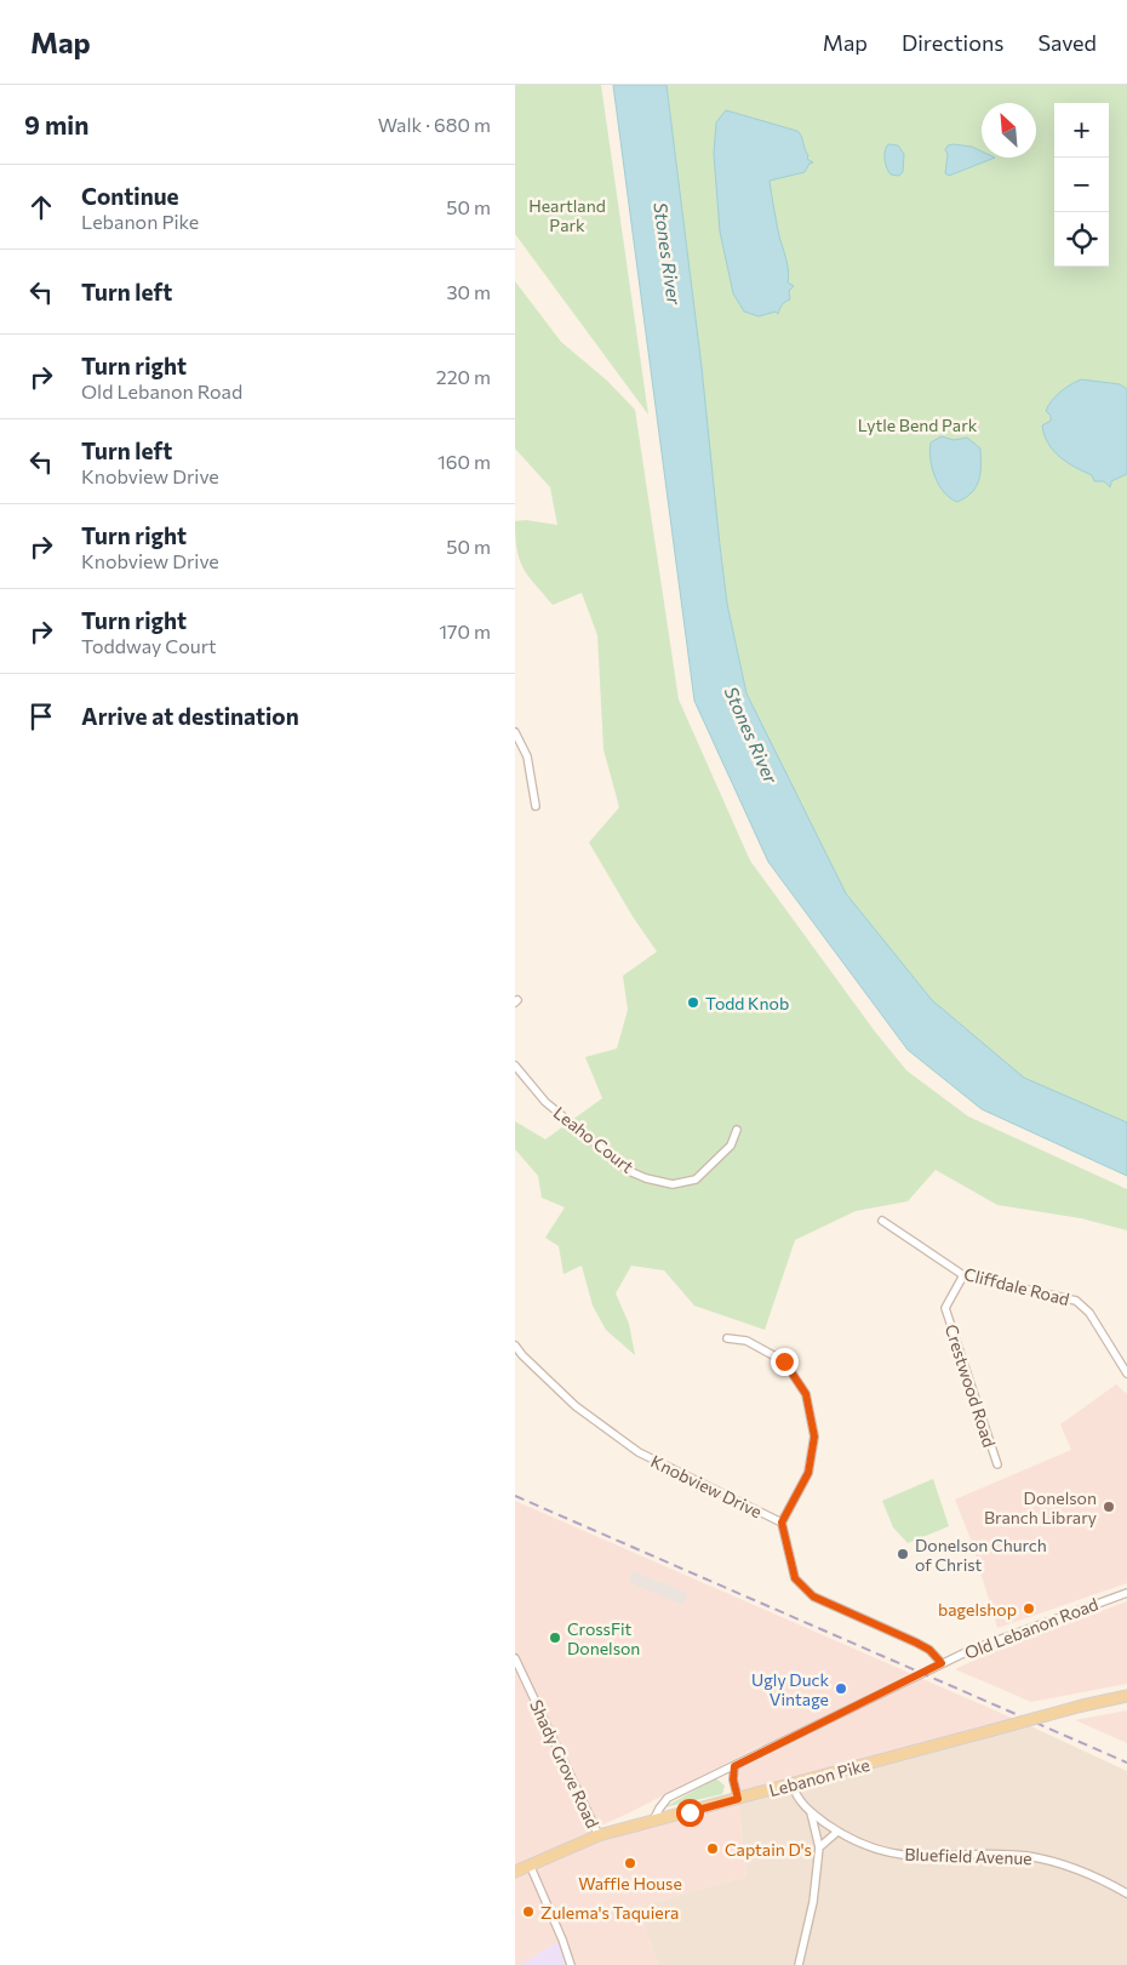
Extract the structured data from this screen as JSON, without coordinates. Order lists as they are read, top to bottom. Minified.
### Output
{"streets":{"main road":["Lebanon Pike"],"street":["Leaho Court","Cliffdale Road","Crestwood Road","Knobview Drive","Old Lebanon Road","Shady Grove Road","Bluefield Avenue"]},"crossings":[["Cliffdale Road","Crestwood Road"],["Knobview Drive","Old Lebanon Road"],["Old Lebanon Road","Lebanon Pike"],["Shady Grove Road","Lebanon Pike"],["Lebanon Pike","Bluefield Avenue"]],"water":["Stones River"],"parks":["Heartland Park","Lytle Bend Park"],"places":["Todd Knob","Donelson Branch Library","Donelson Church of Christ","bagelshop","CrossFit Donelson","Ugly Duck Vintage","Captain D's","Waffle House","Zulema's Taquiera"],"north":"top left","page":{"header":"Map","nav":["Map","Directions","Saved"],"heading":["9 min","Walk · 680 m"],"map_buttons":["+","−"],"list":[["Continue","Lebanon Pike","50 m"],["Turn left","30 m"],["Turn right","Old Lebanon Road","220 m"],["Turn left","Knobview Drive","160 m"],["Turn right","Knobview Drive","50 m"],["Turn right","Toddway Court","170 m"],"Arrive at destination"]}}
